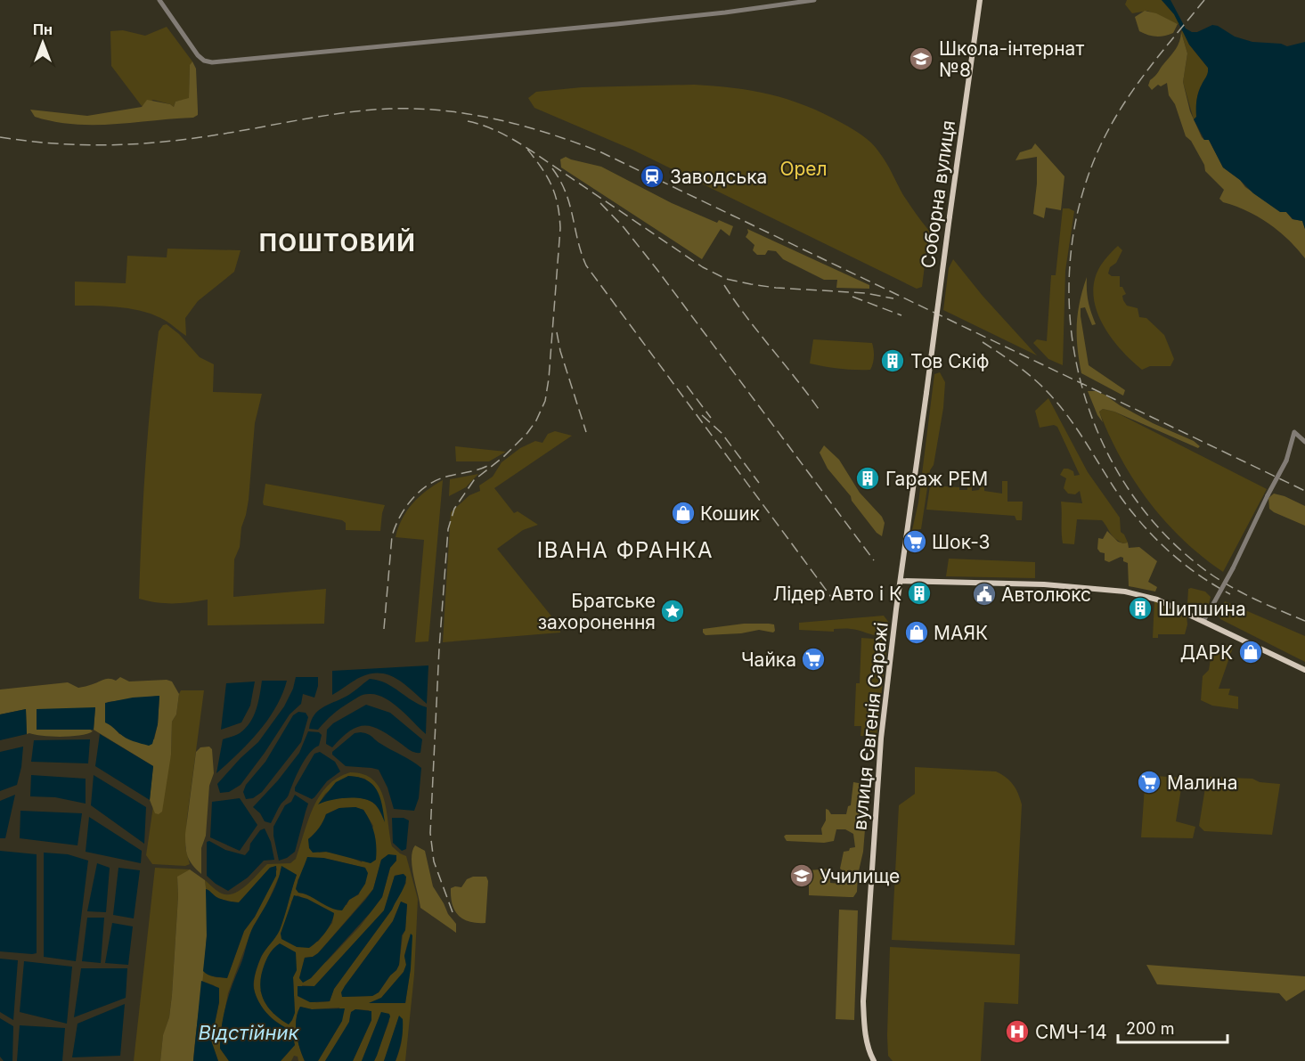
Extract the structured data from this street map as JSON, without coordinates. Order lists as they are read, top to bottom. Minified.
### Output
{"streets":{"main road":["Соборна вулиця","вулиця Євгенія Саражі"]},"crossings":[["Соборна вулиця","вулиця Євгенія Саражі"]],"districts":["ПОШТОВИЙ","ІВАНА ФРАНКА"],"water":["Відстійник"],"parks":["Орел"],"places":{"school or university":["Школа-інтернат №8","Училище"],"station":["Заводська"],"building":["Тов Скіф","Гараж РЕМ","Лідер Авто і К","Шипшина"],"shop":["Кошик","МАЯК","ДАРК"],"supermarket":["Шок-3","Чайка","Малина"],"public building":["Автолюкс"],"place":["Братське захоронення"],"hospital":["СМЧ-14"]},"scale_bar":"200 m","north":"top"}
